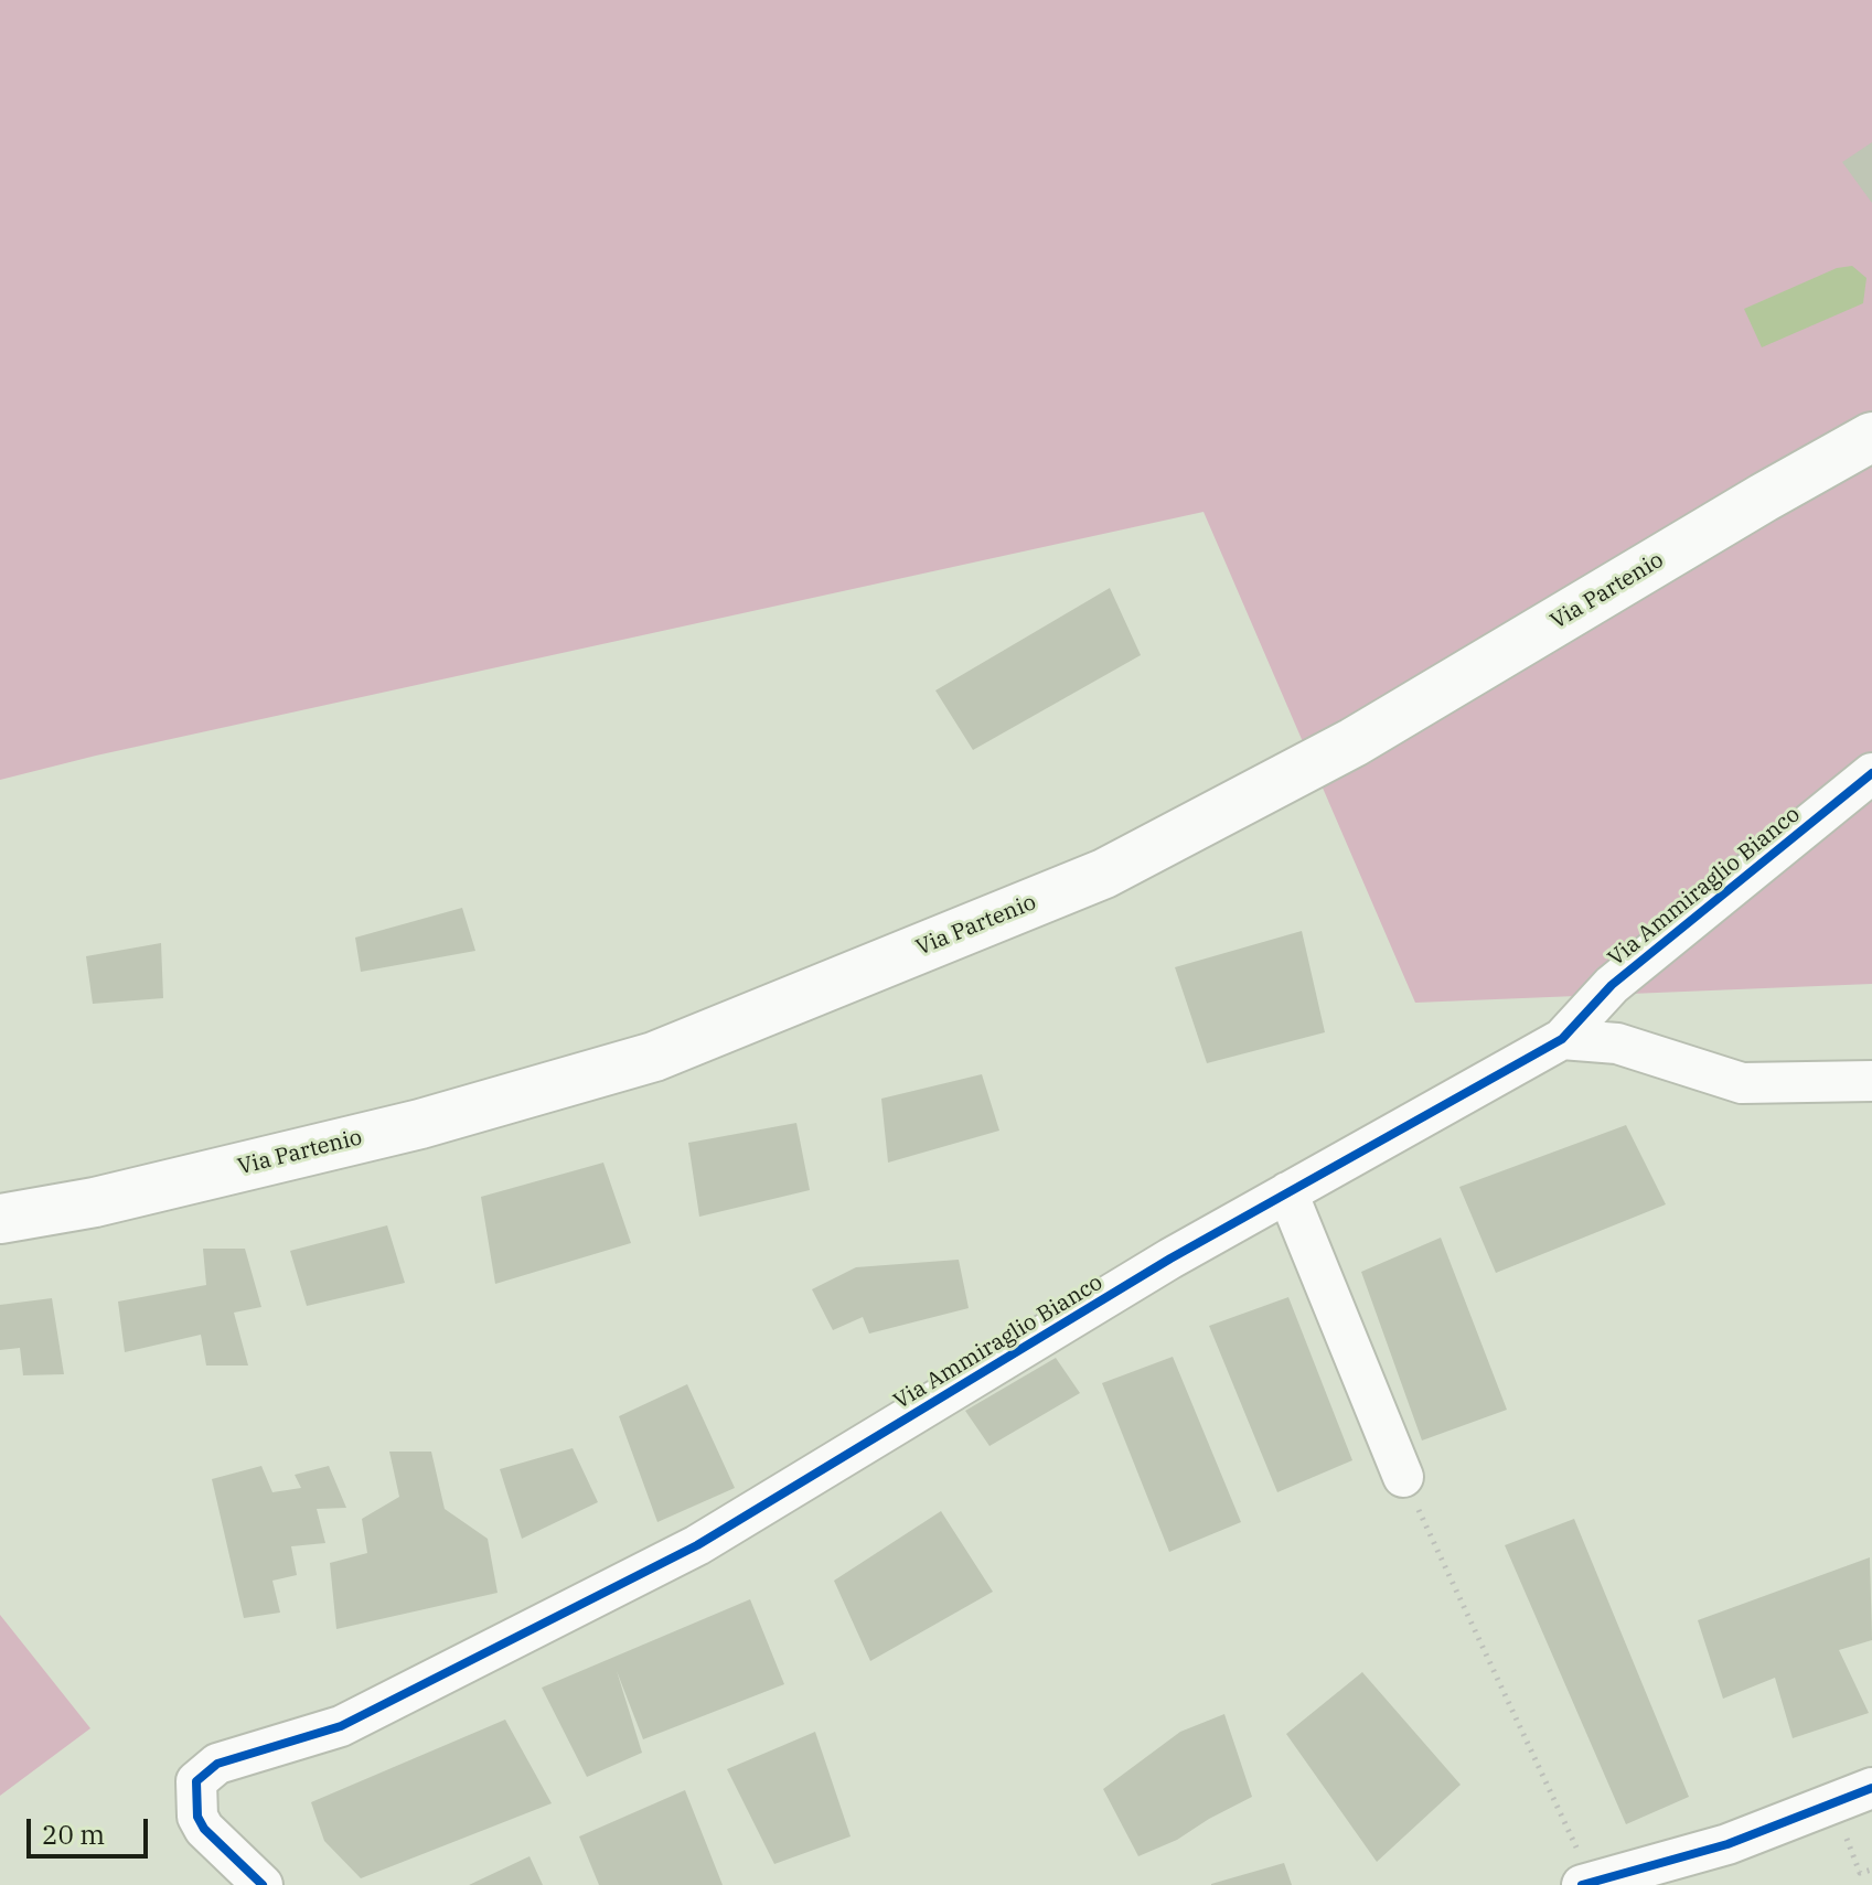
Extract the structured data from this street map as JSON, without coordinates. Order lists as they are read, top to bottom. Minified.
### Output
{"streets":{"main road":["Via Partenio"],"street":["Via Ammiraglio Bianco"]},"scale_bar":"20 m"}
